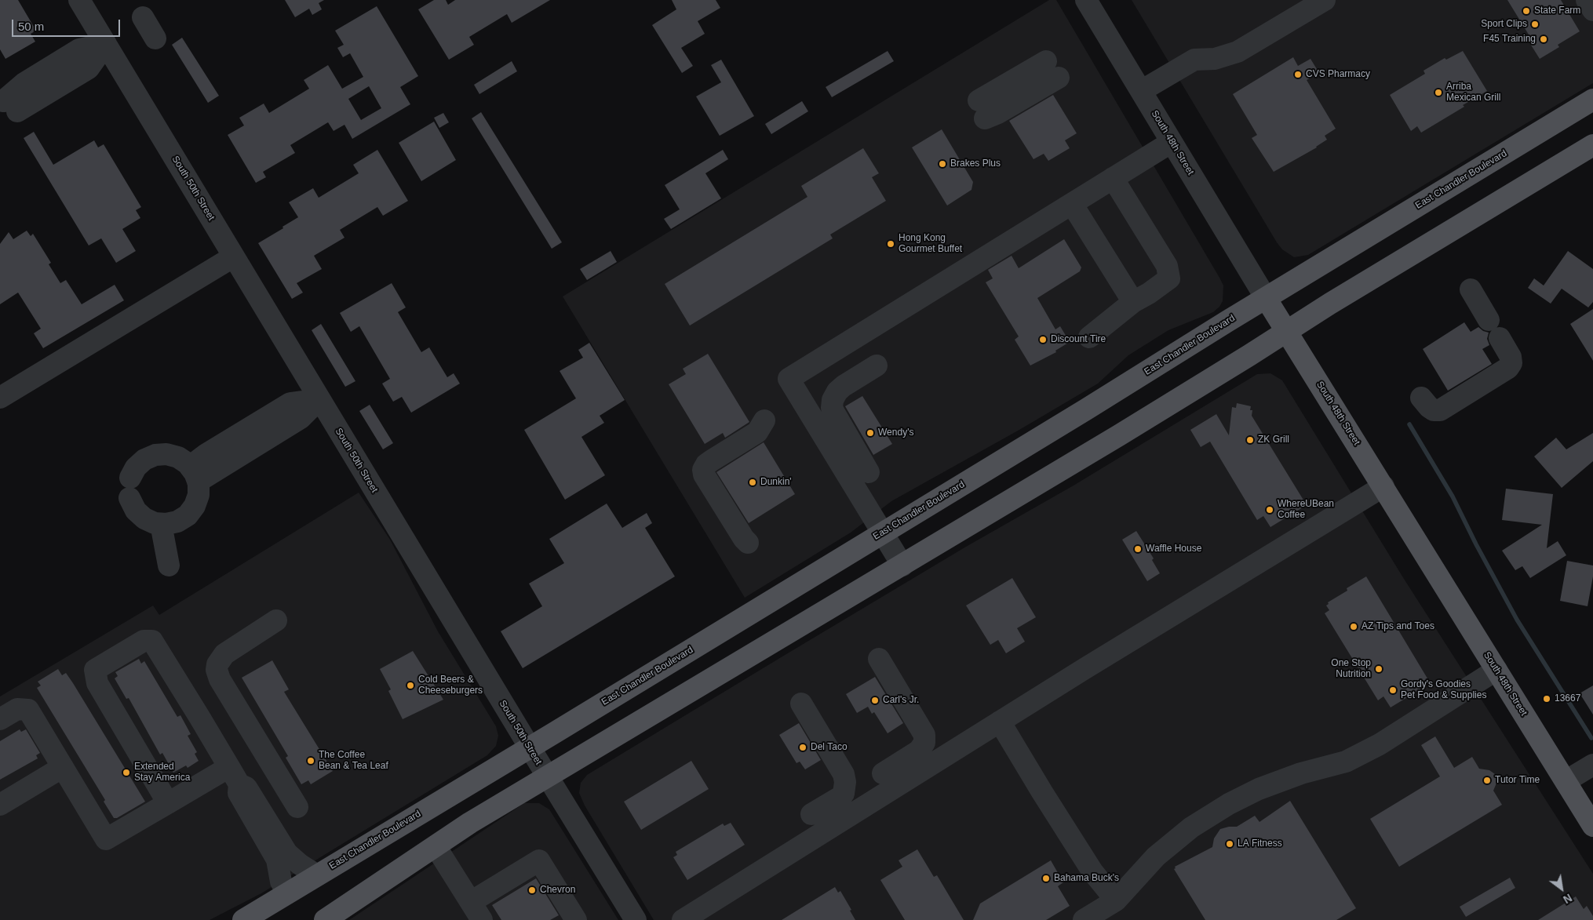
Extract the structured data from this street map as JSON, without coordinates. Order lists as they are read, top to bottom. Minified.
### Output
{"streets":{"main road":["South 48th Street","East Chandler Boulevard"],"street":["South 50th Street"]},"crossings":[["South 48th Street","East Chandler Boulevard"],["East Chandler Boulevard","South 50th Street"]],"places":["State Farm","Sport Clips","F45 Training","CVS Pharmacy","Arriba Mexican Grill","Brakes Plus","Hong Kong Gourmet Buffet","Discount Tire","Wendy's","ZK Grill","Dunkin'","WhereUBean Coffee","Waffle House","AZ Tips and Toes","One Stop Nutrition","Cold Beers & Cheeseburgers","Gordy's Goodies Pet Food & Supplies","13667","Carl's Jr.","Del Taco","The Coffee Bean & Tea Leaf","Extended Stay America","Tutor Time","LA Fitness","Bahama Buck's","Chevron"],"scale_bar":"50 m","north":"bottom right"}
